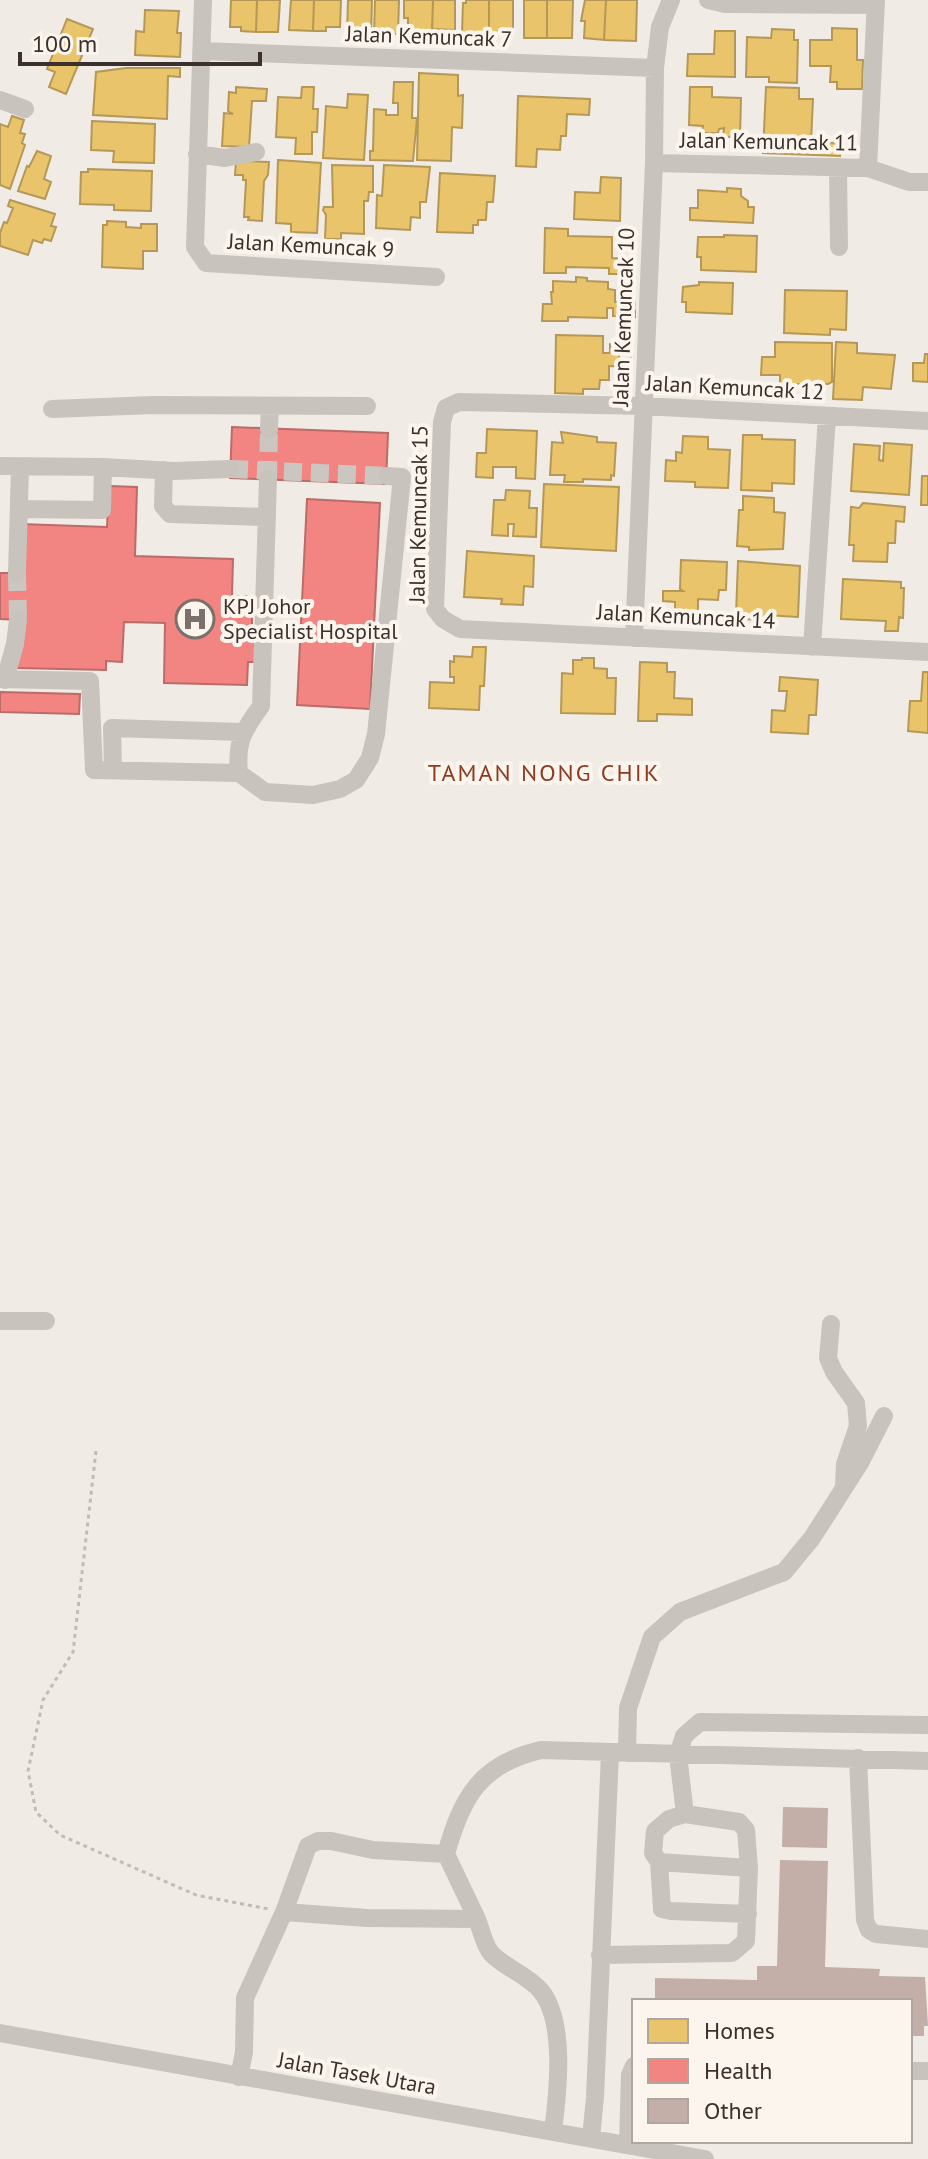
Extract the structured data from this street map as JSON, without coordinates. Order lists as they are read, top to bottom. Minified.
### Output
{"streets":{"street":["Jalan Kemuncak 7","Jalan Kemuncak 11","Jalan Kemuncak 9","Jalan Kemuncak 10","Jalan Kemuncak 12","Jalan Kemuncak 15","Jalan Kemuncak 14","Jalan Tasek Utara"]},"crossings":[["Jalan Kemuncak 7","Jalan Kemuncak 9"],["Jalan Kemuncak 7","Jalan Kemuncak 10"],["Jalan Kemuncak 11","Jalan Kemuncak 10"],["Jalan Kemuncak 10","Jalan Kemuncak 12"],["Jalan Kemuncak 10","Jalan Kemuncak 14"],["Jalan Kemuncak 12","Jalan Kemuncak 15"],["Jalan Kemuncak 15","Jalan Kemuncak 14"]],"districts":["TAMAN NONG CHIK"],"places":{"hospital":["KPJ Johor Specialist Hospital"]},"legend":["Homes","Health","Other"],"scale_bar":"100 m"}
